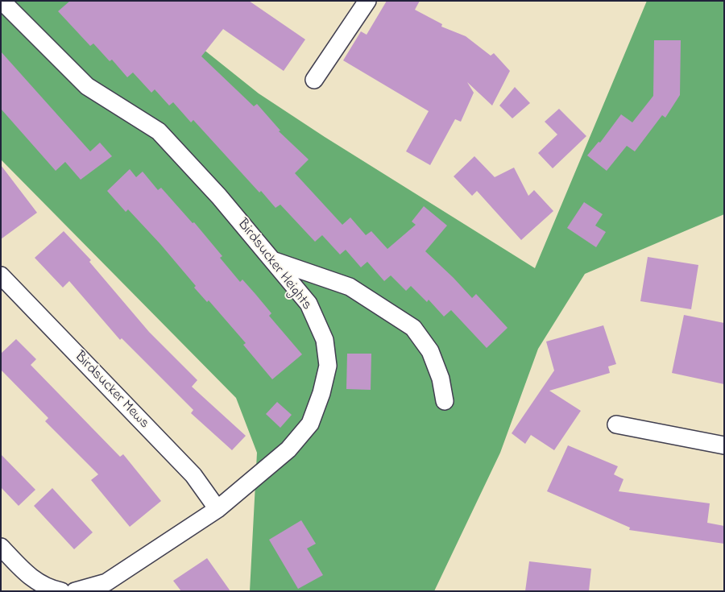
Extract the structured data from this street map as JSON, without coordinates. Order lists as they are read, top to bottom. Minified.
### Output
{"streets":{"street":["Birdsucker Heights","Birdsucker Mews"]},"crossings":[["Birdsucker Heights","Birdsucker Mews"]]}
